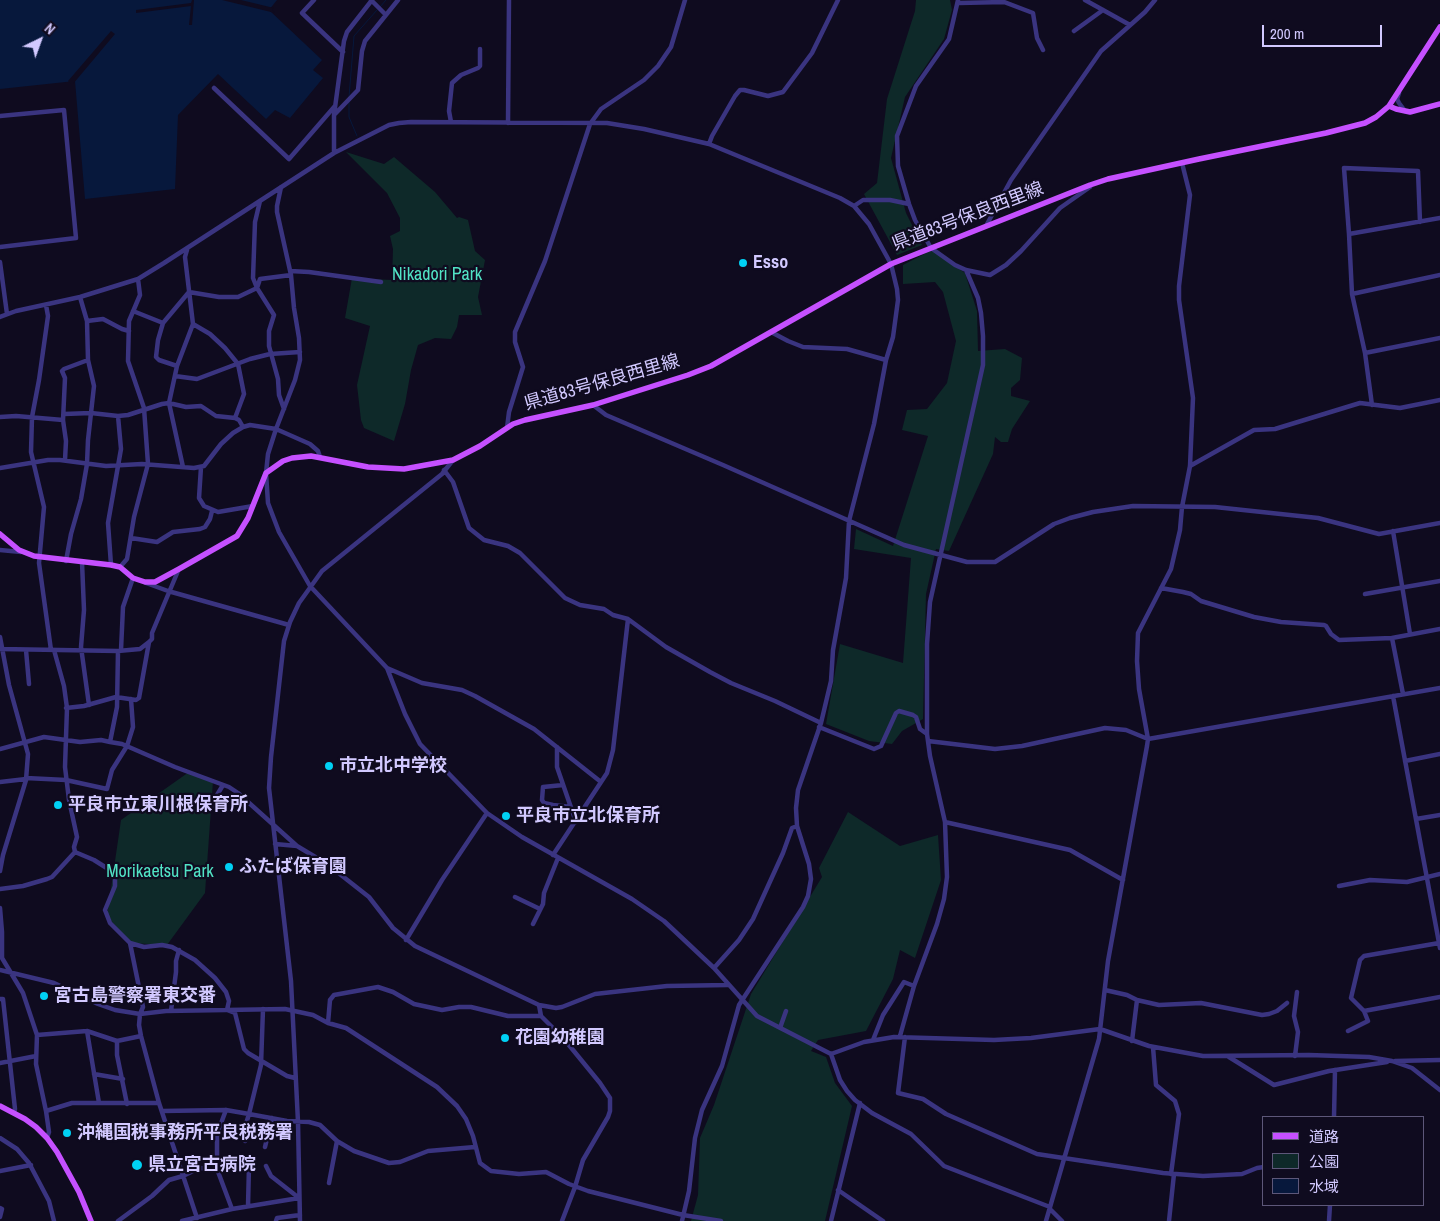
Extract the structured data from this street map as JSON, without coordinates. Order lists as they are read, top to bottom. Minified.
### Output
{"streets":{"main road":["県道83号保良西里線"]},"parks":["Nikadori Park","Morikaetsu Park"],"places":["Esso","市立北中学校","平良市立東川根保育所","平良市立北保育所","ふたば保育園","宮古島警察署東交番","花園幼稚園","沖縄国税事務所平良税務署","県立宮古病院"],"legend":["道路","公園","水域"],"scale_bar":"200 m","north":"top right"}
